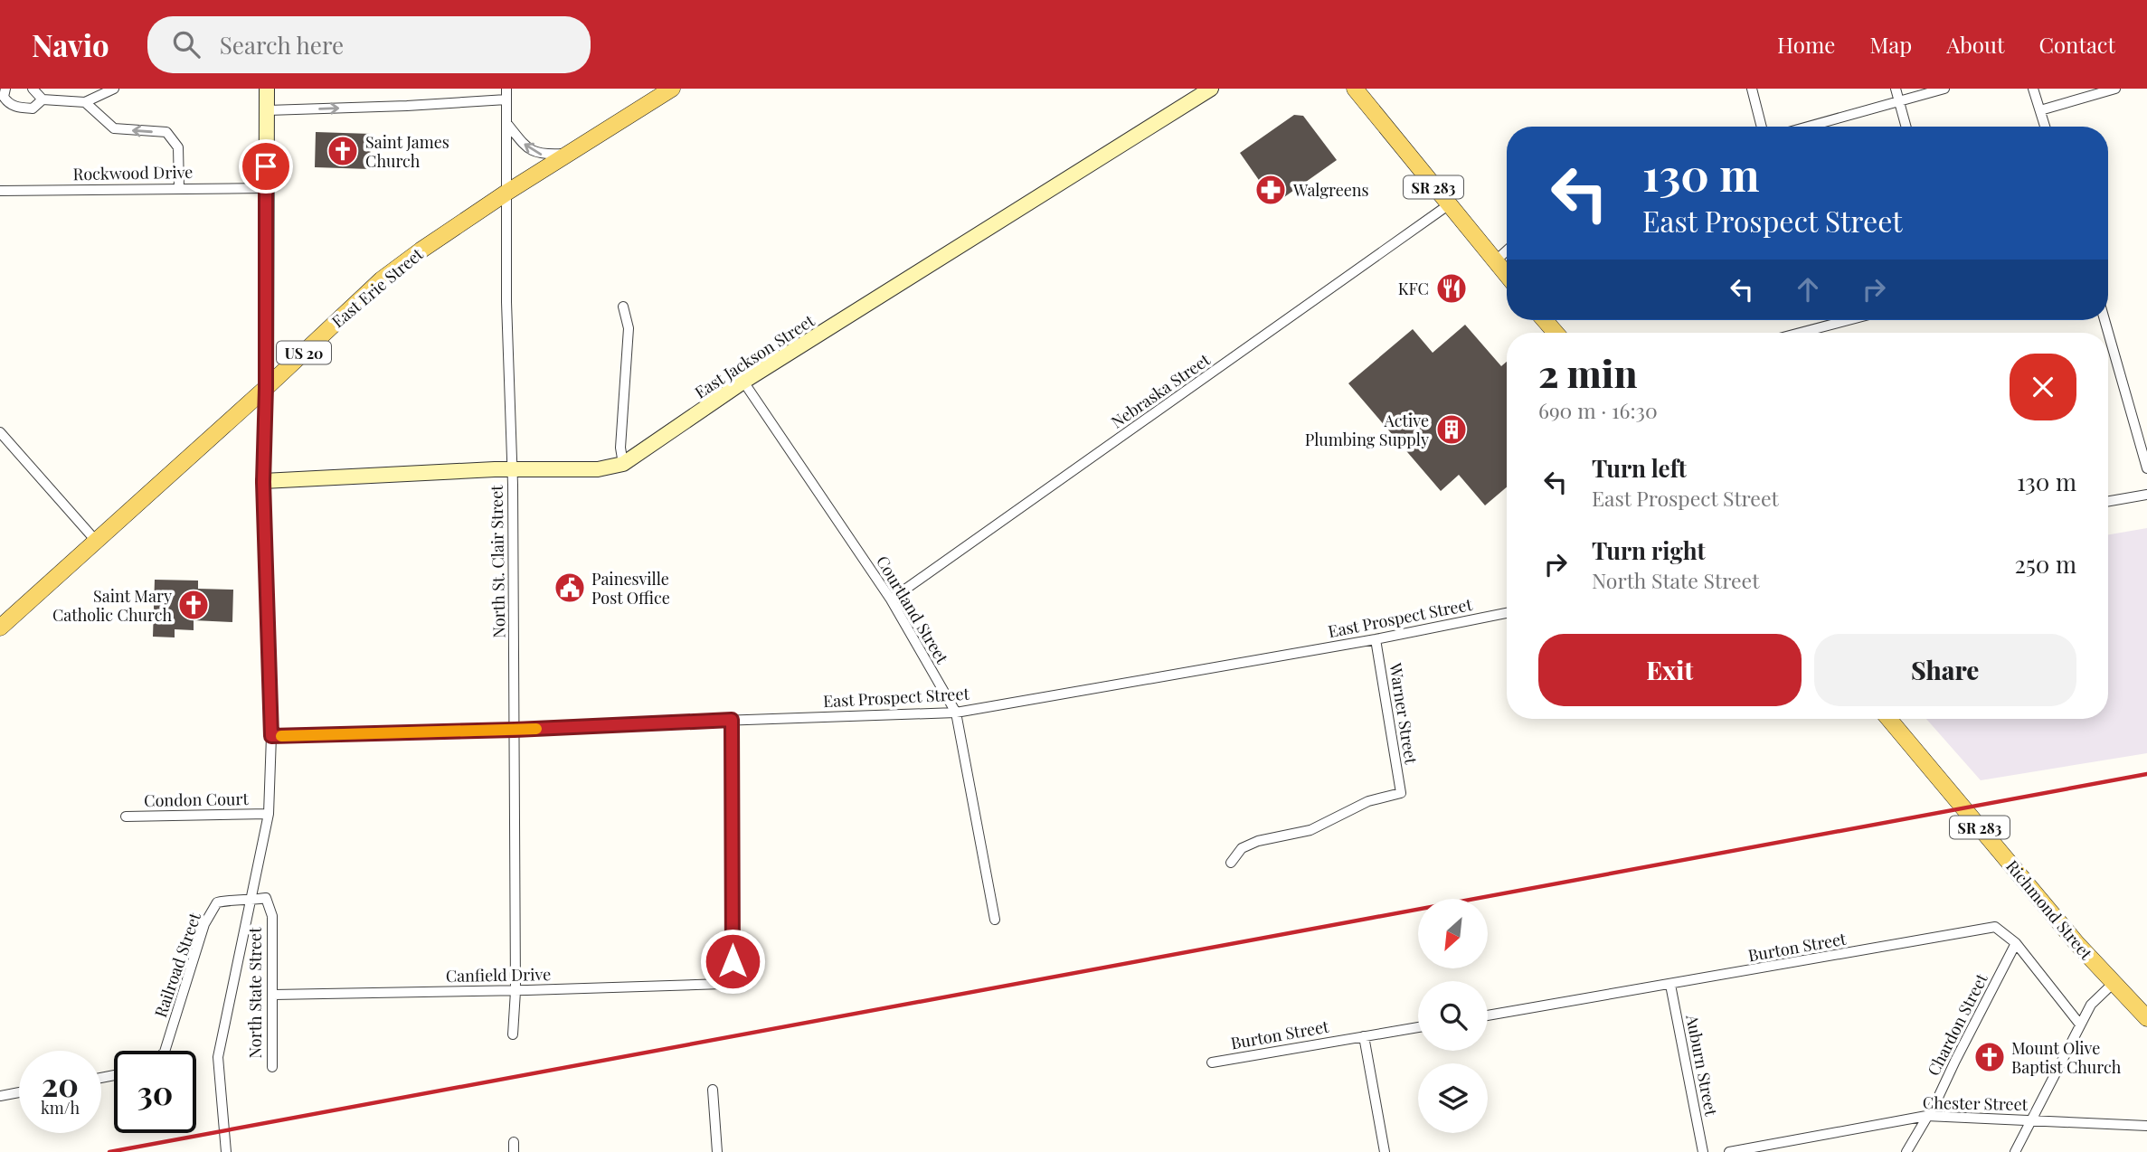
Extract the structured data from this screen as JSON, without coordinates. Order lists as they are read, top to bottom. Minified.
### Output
{"streets":{"main road":["SR 283","East Erie Street","US 20","Richmond Street"],"street":["Rockwood Drive","East Jackson Street","Nebraska Street","North St. Clair Street","Courtland Street","East Prospect Street","Warner Street","Condon Court","Burton Street","Railroad Street","Canfield Drive","North State Street","Chardon Street","Auburn Street","Chester Street"]},"crossings":[["Rockwood Drive","North State Street"],["SR 283","Nebraska Street"],["East Erie Street","North St. Clair Street"],["East Erie Street","North State Street"],["East Jackson Street","North St. Clair Street"],["East Jackson Street","Courtland Street"],["East Jackson Street","North State Street"],["Nebraska Street","Courtland Street"],["North St. Clair Street","East Prospect Street"],["North St. Clair Street","Canfield Drive"],["Courtland Street","East Prospect Street"],["East Prospect Street","Warner Street"],["East Prospect Street","Canfield Drive"],["East Prospect Street","North State Street"],["Condon Court","North State Street"],["Burton Street","Chardon Street"],["Burton Street","Auburn Street"],["Railroad Street","North State Street"],["Canfield Drive","North State Street"],["Chardon Street","Chester Street"]],"places":{"church":["Saint James Church","Saint Mary Catholic Church","Mount Olive Baptist Church"],"pharmacy":["Walgreens"],"restaurant":["KFC"],"building":["Active Plumbing Supply"],"public building":["Painesville Post Office"]},"north":"bottom left","page":{"header":"Navio","search":"Search here","nav":["Home","Map","About","Contact"],"turn":["130 m","East Prospect Street"],"heading":["2 min","690 m · 16:30"],"list":[{"name":"Turn left","note":"East Prospect Street","value":"130 m"},{"name":"Turn right","note":"North State Street","value":"250 m"}],"buttons":["Exit","Share"],"speed":"20 km/h","limit":"30"}}
